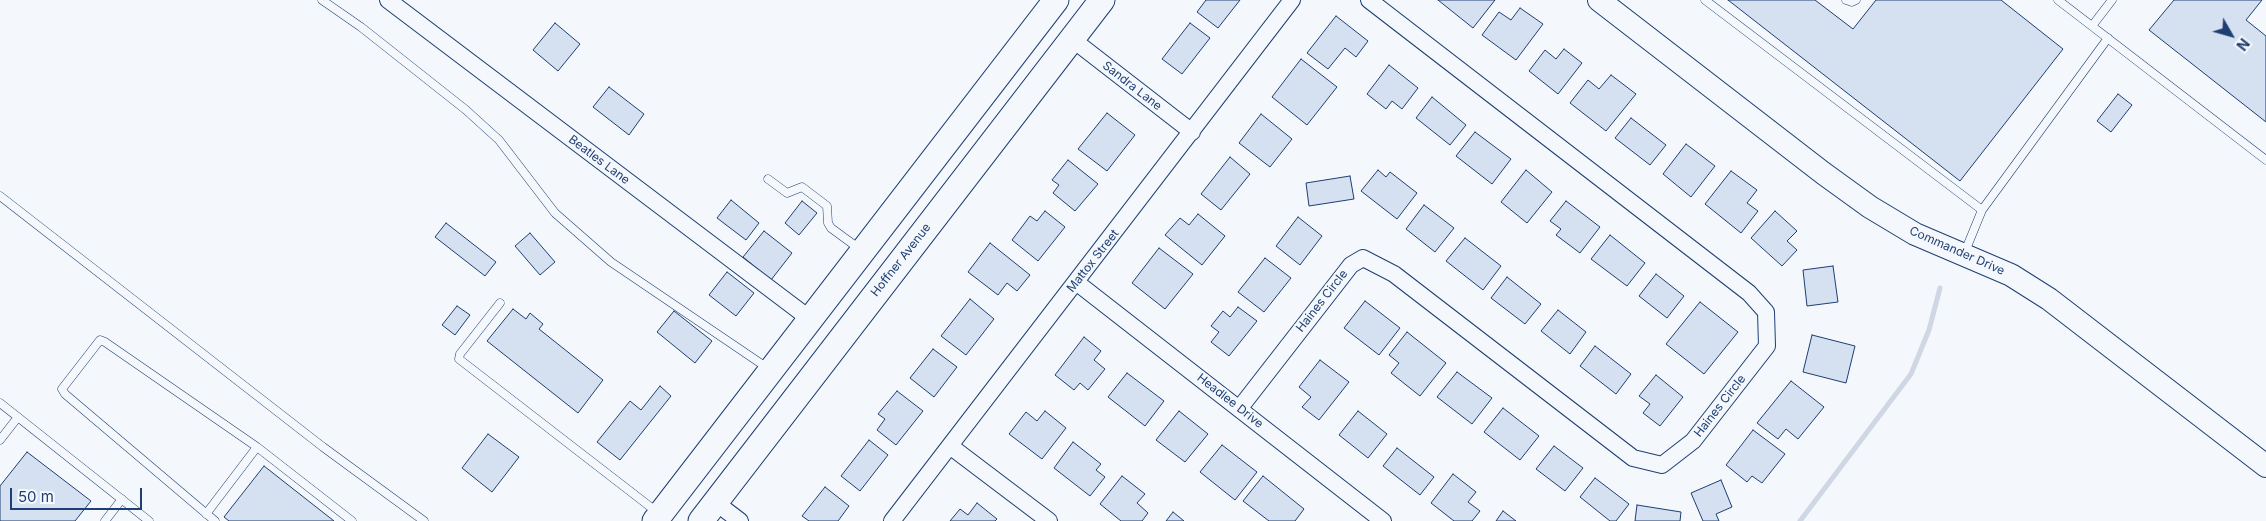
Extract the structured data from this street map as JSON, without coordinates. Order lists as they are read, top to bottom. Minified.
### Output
{"streets":{"main road":["Hoffner Avenue"],"street":["Sandra Lane","Beatles Lane","Commander Drive","Mattox Street","Haines Circle","Headlee Drive"]},"crossings":[["Sandra Lane","Hoffner Avenue"],["Sandra Lane","Mattox Street"],["Mattox Street","Headlee Drive"],["Haines Circle","Headlee Drive"]],"scale_bar":"50 m","north":"bottom right"}
